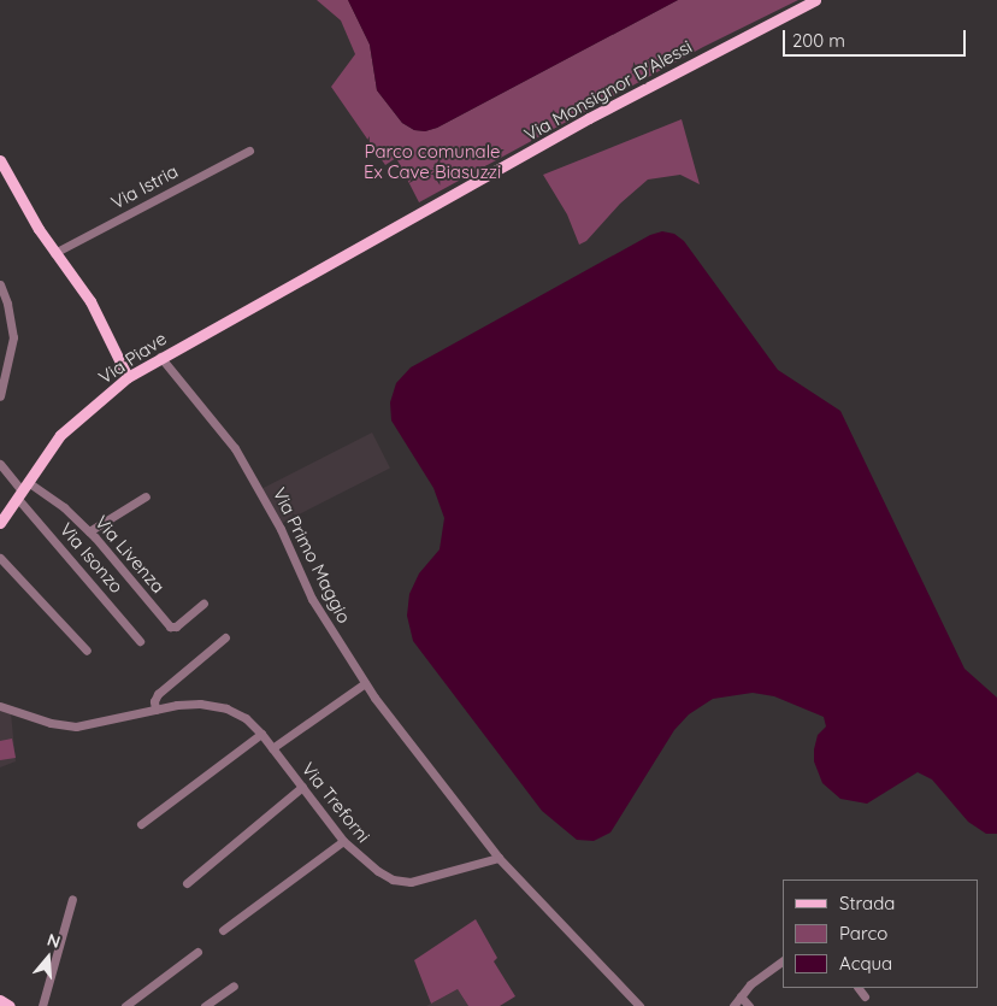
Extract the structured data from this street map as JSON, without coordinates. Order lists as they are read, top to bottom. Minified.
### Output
{"streets":{"main road":["Via Monsignor D'Alessi","Via Piave"],"street":["Via Istria","Via Livenza","Via Primo Maggio","Via Isonzo","Via Treforni"]},"crossings":[["Via Monsignor D'Alessi","Via Piave"],["Via Piave","Via Livenza"],["Via Piave","Via Primo Maggio"],["Via Piave","Via Isonzo"],["Via Livenza","Via Isonzo"],["Via Primo Maggio","Via Treforni"]],"parks":["Parco comunale Ex Cave Biasuzzi"],"legend":["Strada","Parco","Acqua"],"scale_bar":"200 m","north":"top"}
